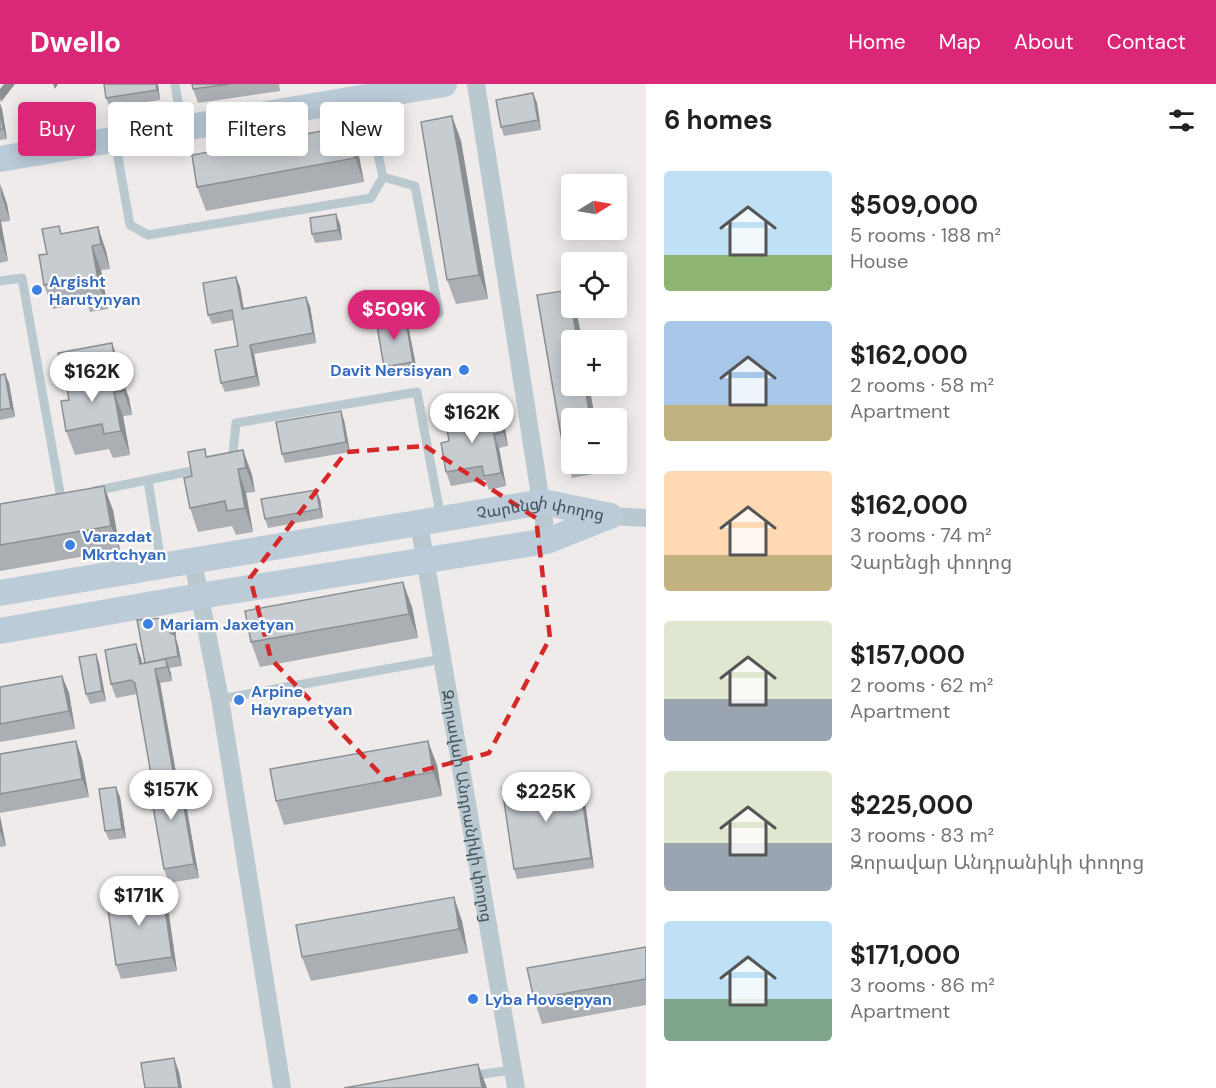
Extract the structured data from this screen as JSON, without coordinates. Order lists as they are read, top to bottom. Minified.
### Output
{"streets":{"street":["Չարենցի փողոց","Զորավար Անդրանիկի փողոց"]},"crossings":[["Չարենցի փողոց","Զորավար Անդրանիկի փողոց"]],"places":["Argisht Harutynyan","Davit Nersisyan","Varazdat Mkrtchyan","Mariam Jaxetyan","Arpine Hayrapetyan","Lyba Hovsepyan"],"north":"right","page":{"header":"Dwello","nav":["Home","Map","About","Contact"],"heading":"6 homes","chip":["Buy","Rent","Filters","New"],"list":[{"name":"$509,000","note":"5 rooms · 188 m² · House"},{"name":"$162,000","note":"2 rooms · 58 m² · Apartment"},{"name":"$162,000","note":"3 rooms · 74 m² · Չարենցի փողոց"},{"name":"$157,000","note":"2 rooms · 62 m² · Apartment"},{"name":"$225,000","note":"3 rooms · 83 m² · Զորավար Անդրանիկի փողոց"},{"name":"$171,000","note":"3 rooms · 86 m² · Apartment"}],"map_buttons":["+","−"],"price":["$509K","$162K","$162K","$157K","$225K","$171K"]}}
